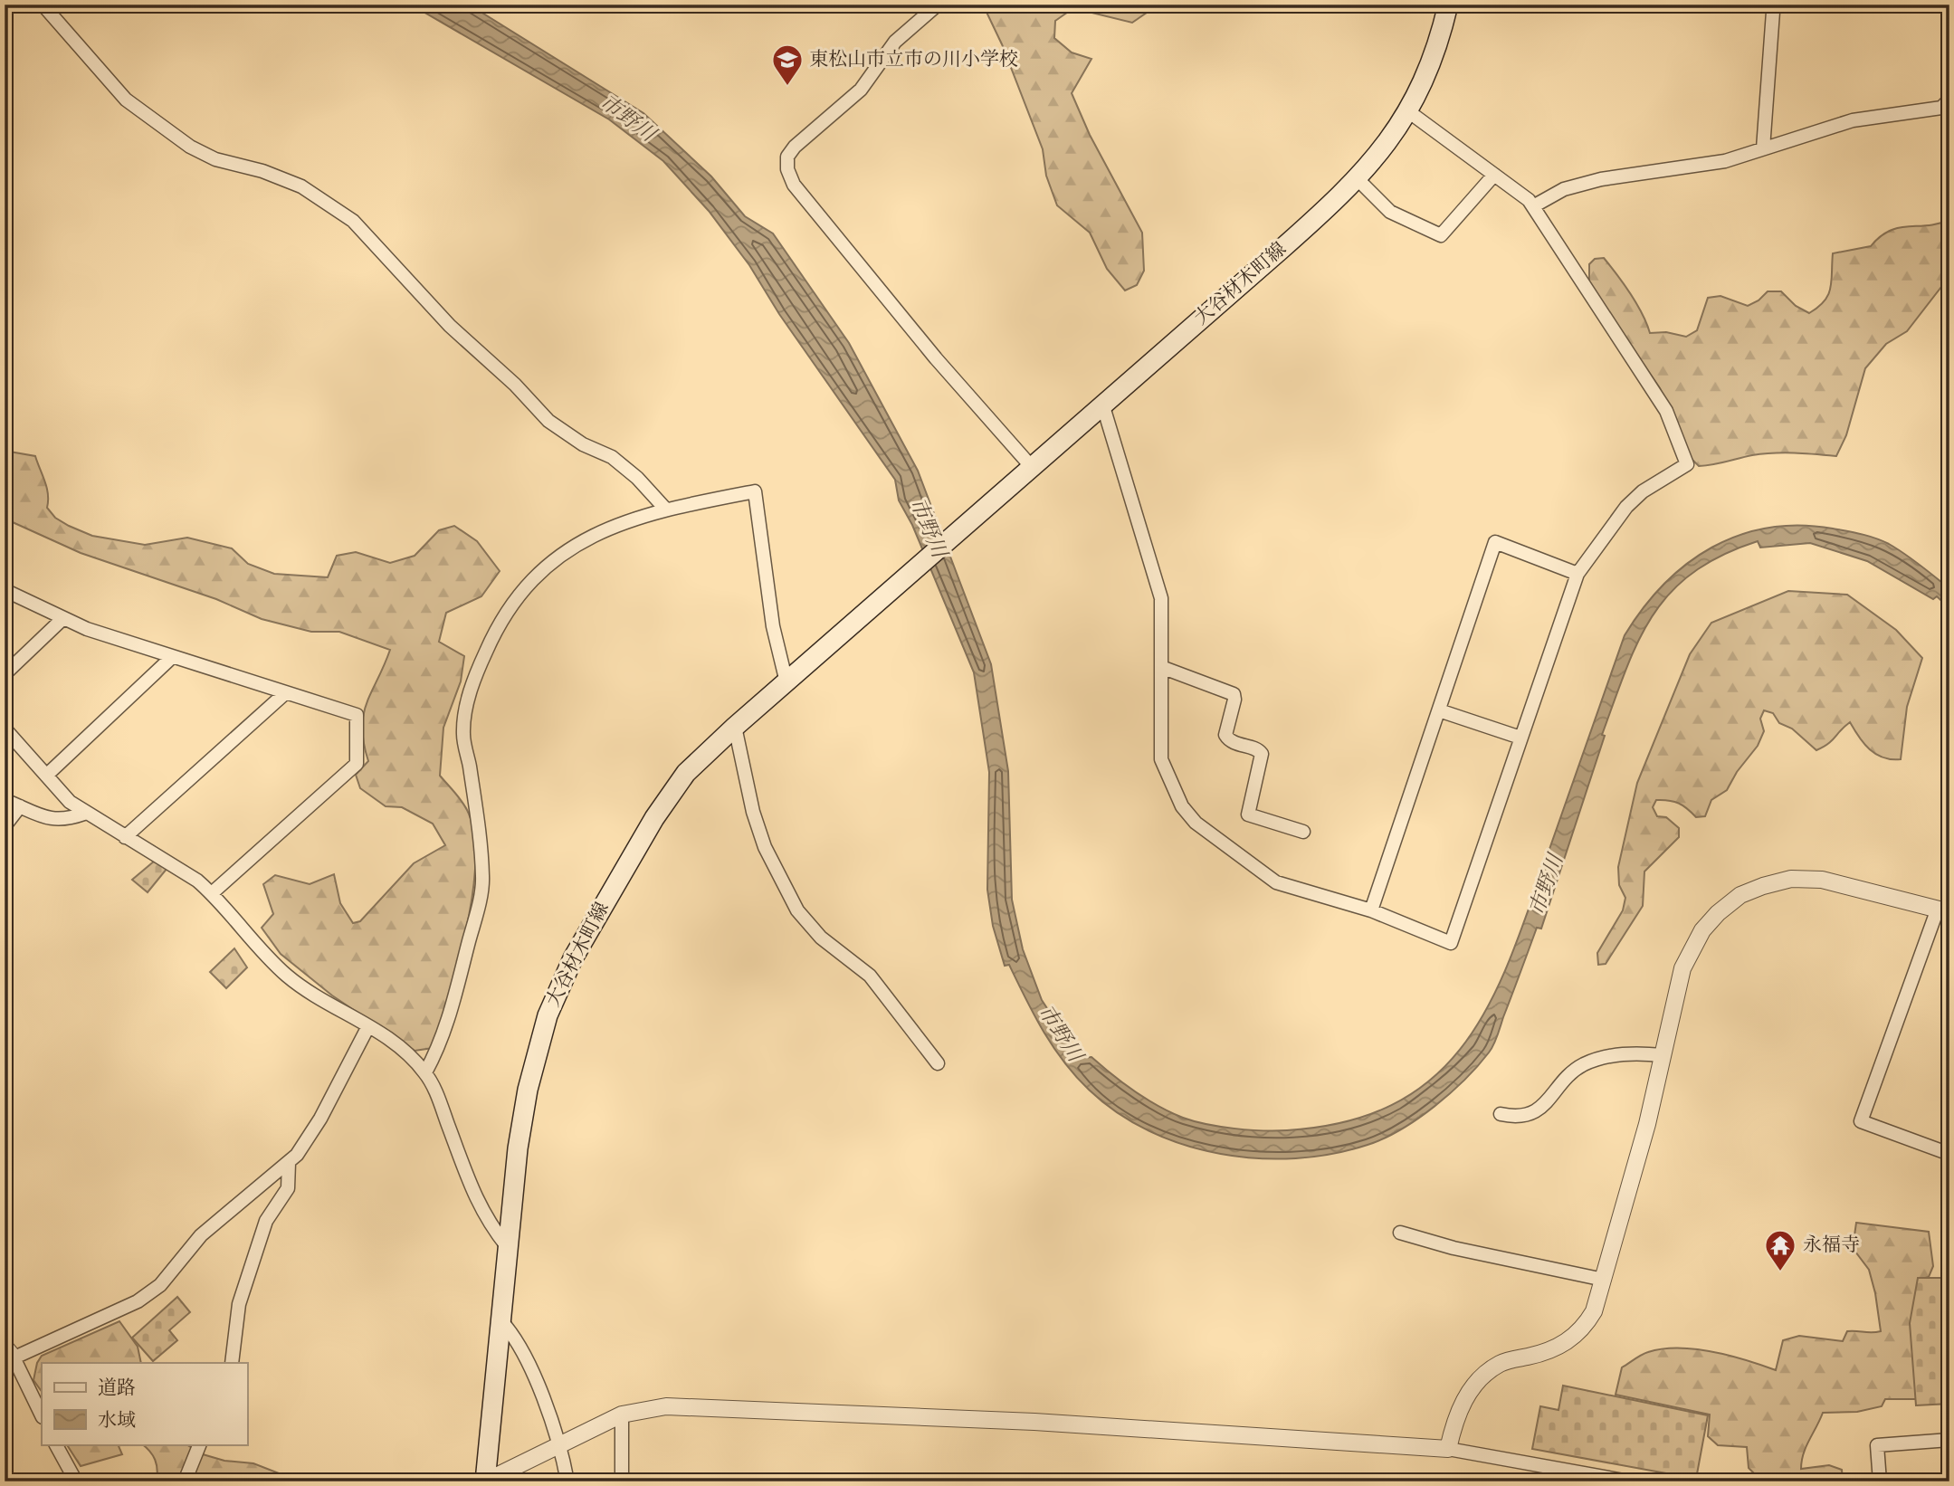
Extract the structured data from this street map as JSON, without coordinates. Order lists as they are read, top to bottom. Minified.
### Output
{"streets":{"main road":["大谷材木町線"]},"water":["市野川"],"places":{"school or university":["東松山市立市の川小学校"],"temple":["永福寺"]},"legend":["道路","水域"]}
